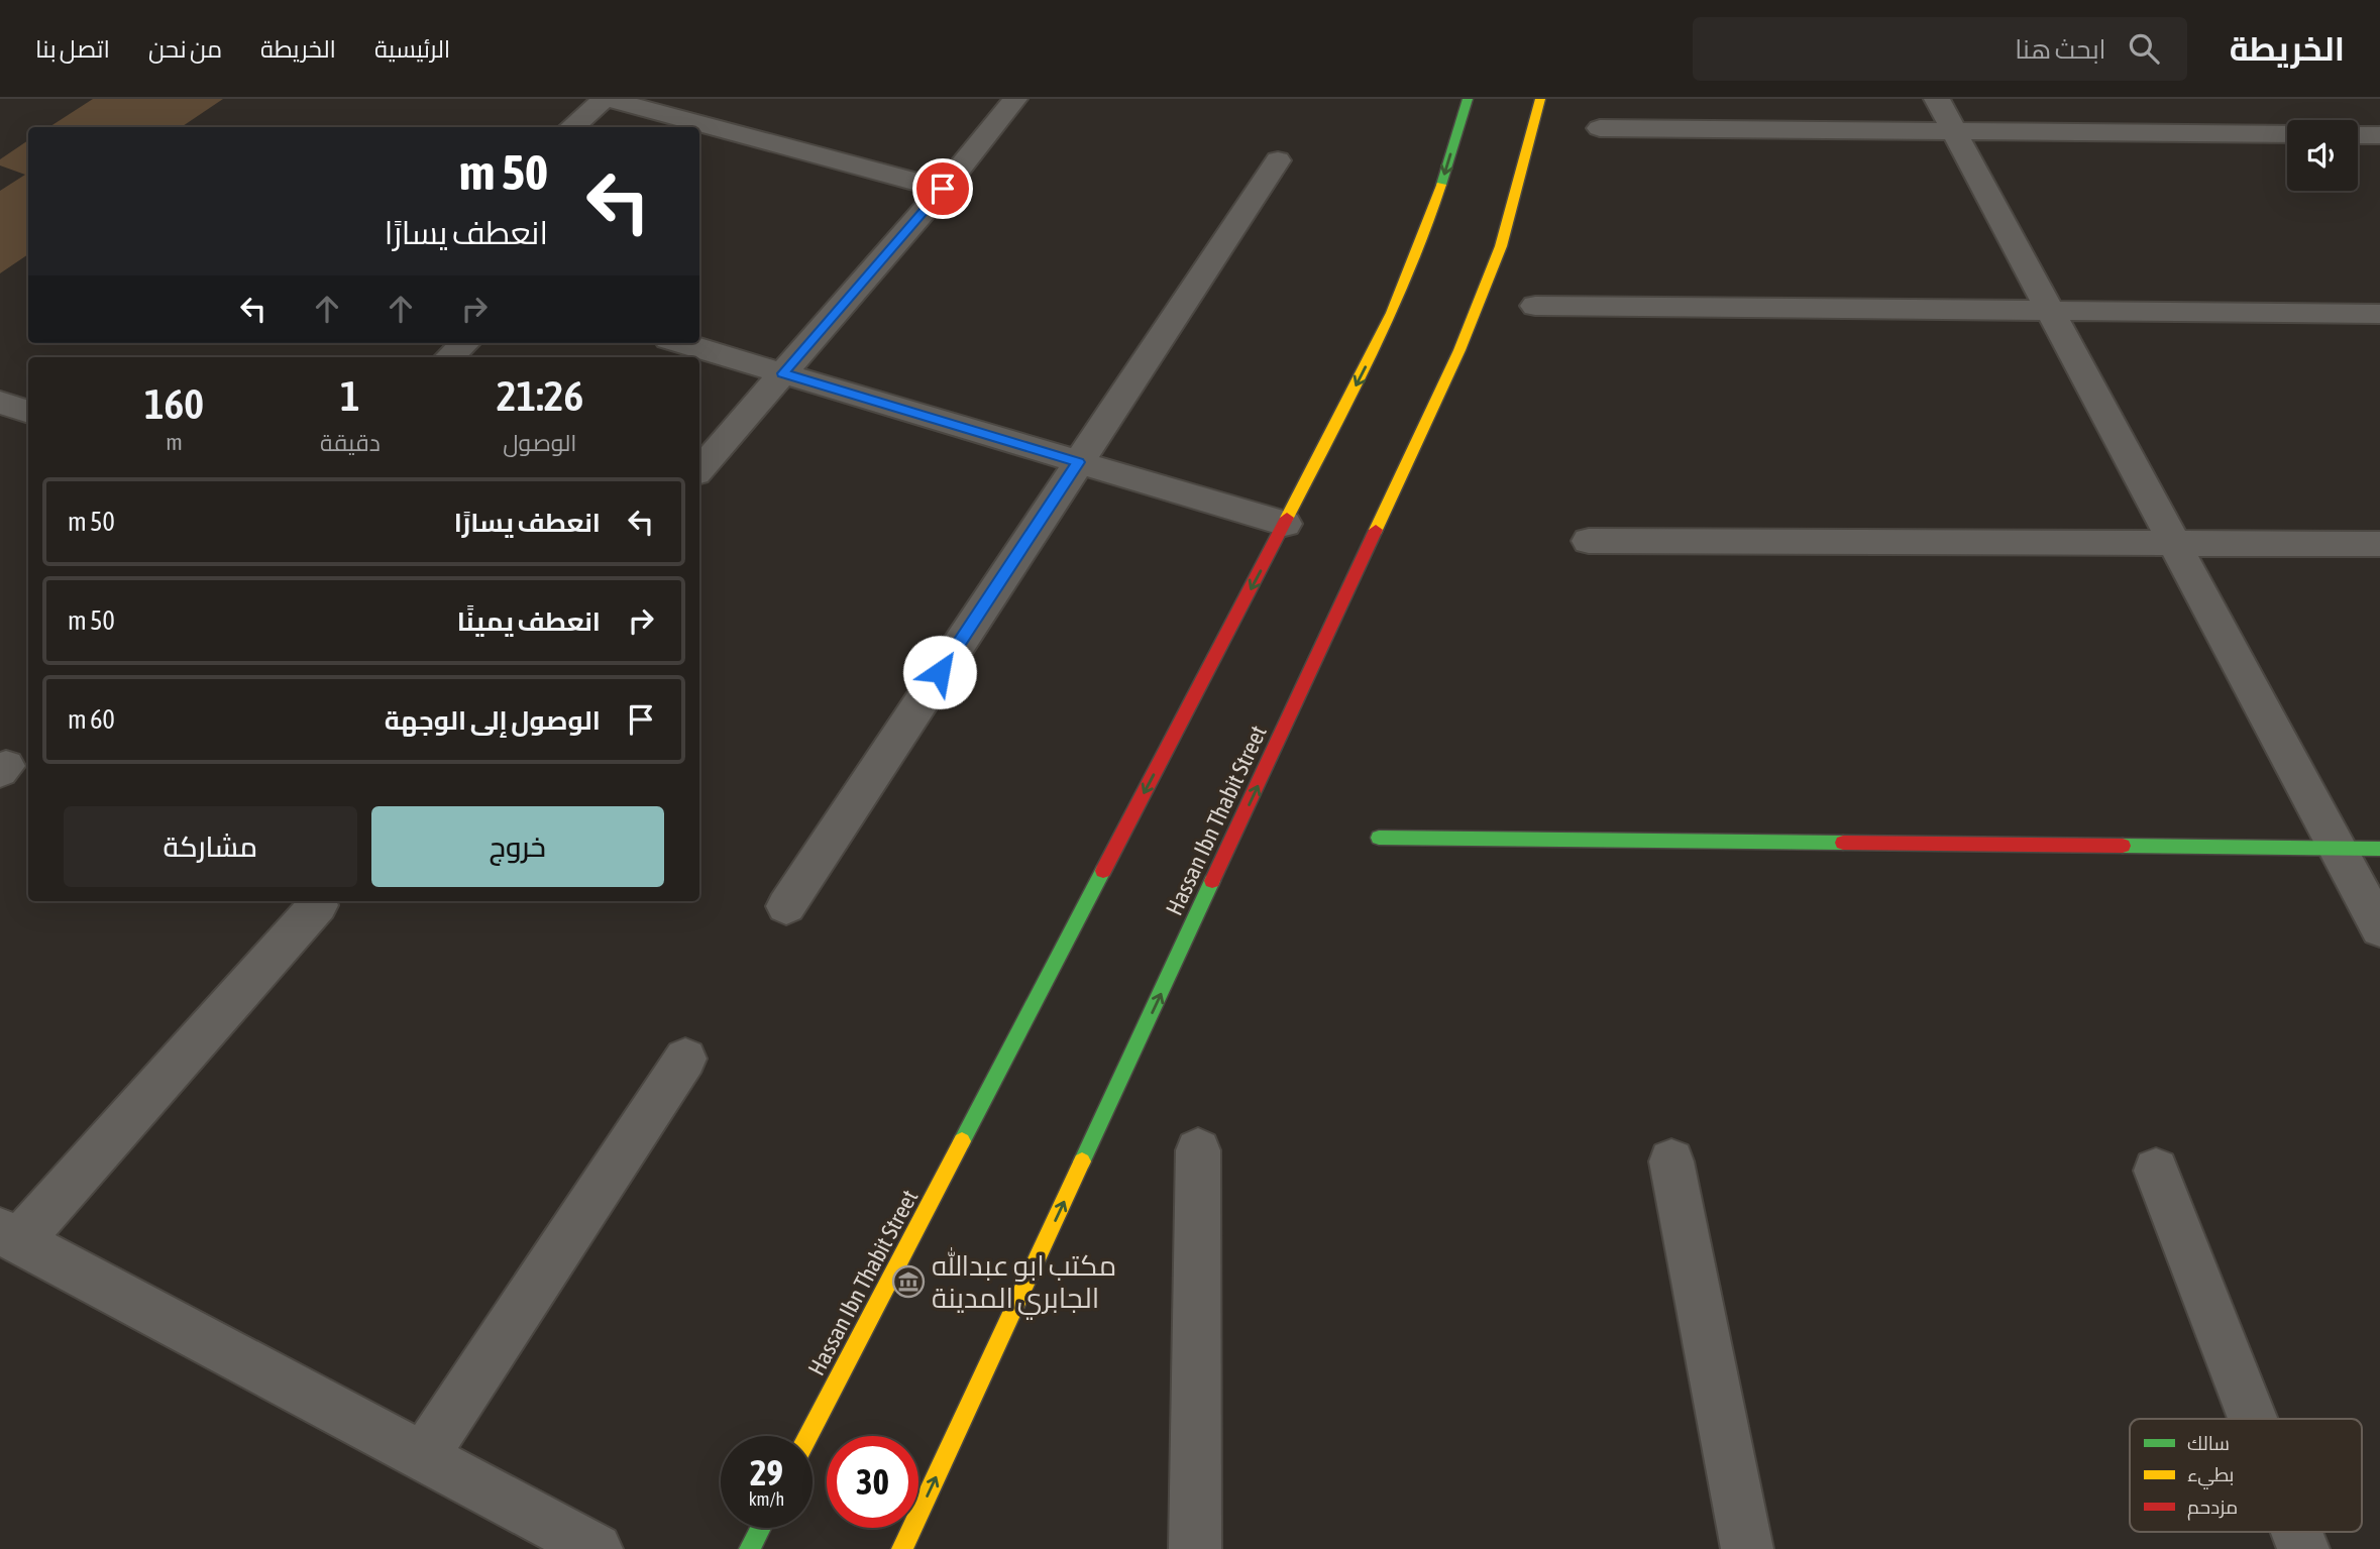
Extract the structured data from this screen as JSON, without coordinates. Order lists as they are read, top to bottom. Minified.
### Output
{"streets":{"street":["Hassan Ibn Thabit Street"]},"places":{"museum":["مكتب ابو عبدالله الجابري المدينة"]},"legend":["سالك","بطيء","مزدحم"],"page":{"header":"الخريطة","search":"ابحث هنا","nav":["الرئيسية","الخريطة","من نحن","اتصل بنا"],"turn":["50 m","انعطف يسارًا"],"eta":["21:26","الوصول","1","دقيقة","160","m"],"list":[{"name":"انعطف يسارًا","value":"50 m"},{"name":"انعطف يمينًا","value":"50 m"},{"name":"الوصول إلى الوجهة","value":"60 m"}],"buttons":["خروج","مشاركة"],"speed":"29 km/h","limit":"30"}}
